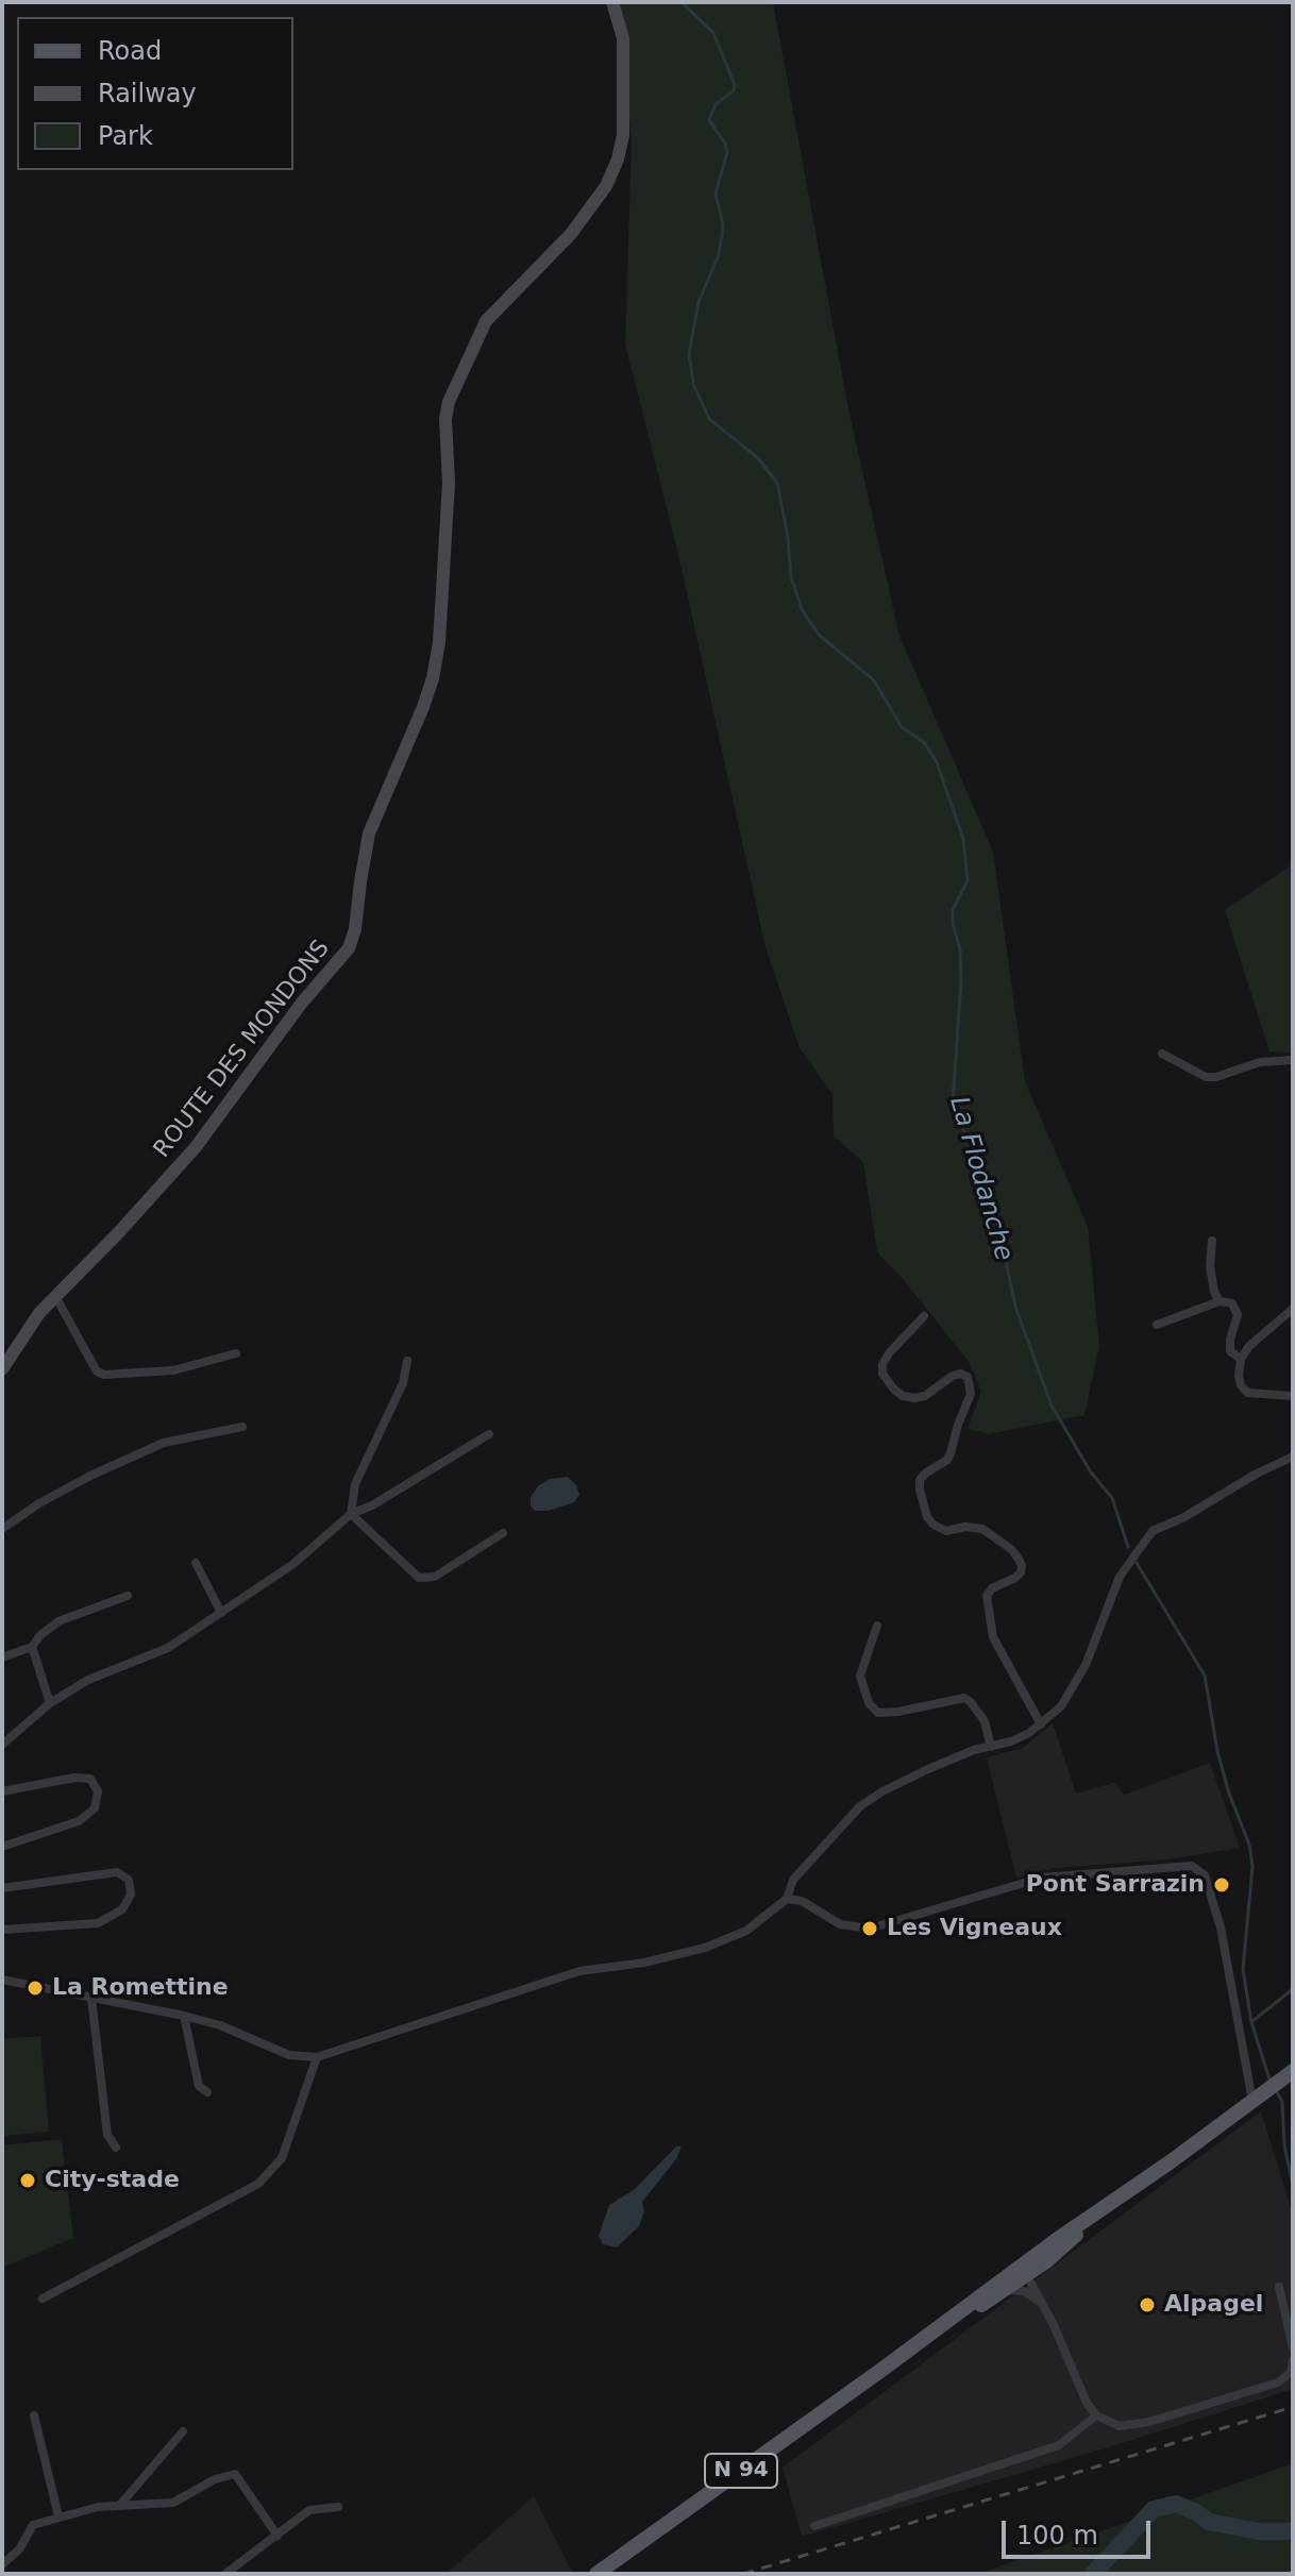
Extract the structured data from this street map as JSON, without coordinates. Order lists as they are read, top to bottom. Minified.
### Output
{"streets":{"main road":["N 94"],"street":["ROUTE DES MONDONS"]},"water":["La Flodanche"],"places":["Pont Sarrazin","Les Vigneaux","La Romettine","City-stade","Alpagel"],"legend":["Road","Railway","Park"],"scale_bar":"100 m"}
